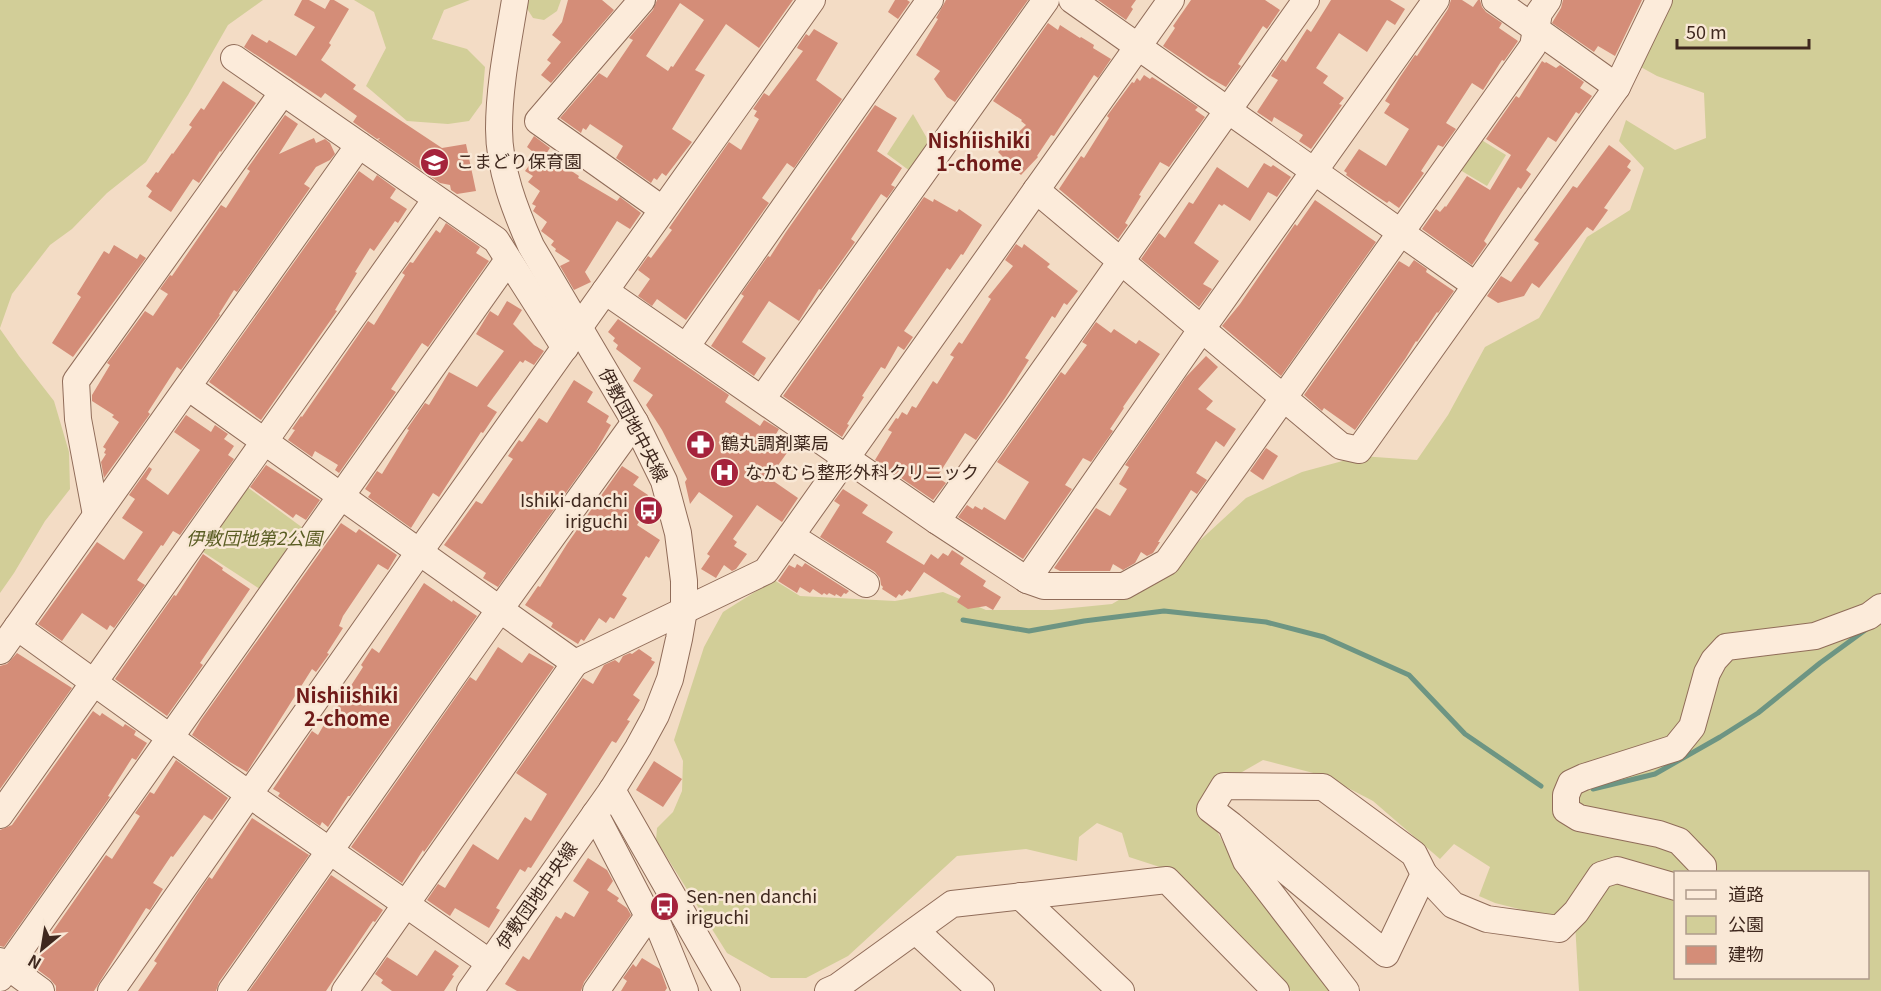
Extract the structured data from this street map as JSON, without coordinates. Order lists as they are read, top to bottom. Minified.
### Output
{"streets":{"street":["伊敷団地中央線"]},"districts":["Nishiishiki 1-chome","Nishiishiki 2-chome"],"parks":["伊敷団地第2公園"],"places":{"school or university":["こまどり保育園"],"pharmacy":["鶴丸調剤薬局"],"hospital":["なかむら整形外科クリニック"],"bus stop":["Ishiki-danchi iriguchi","Sen-nen danchi iriguchi"]},"legend":["道路","公園","建物"],"scale_bar":"50 m","north":"bottom left"}
